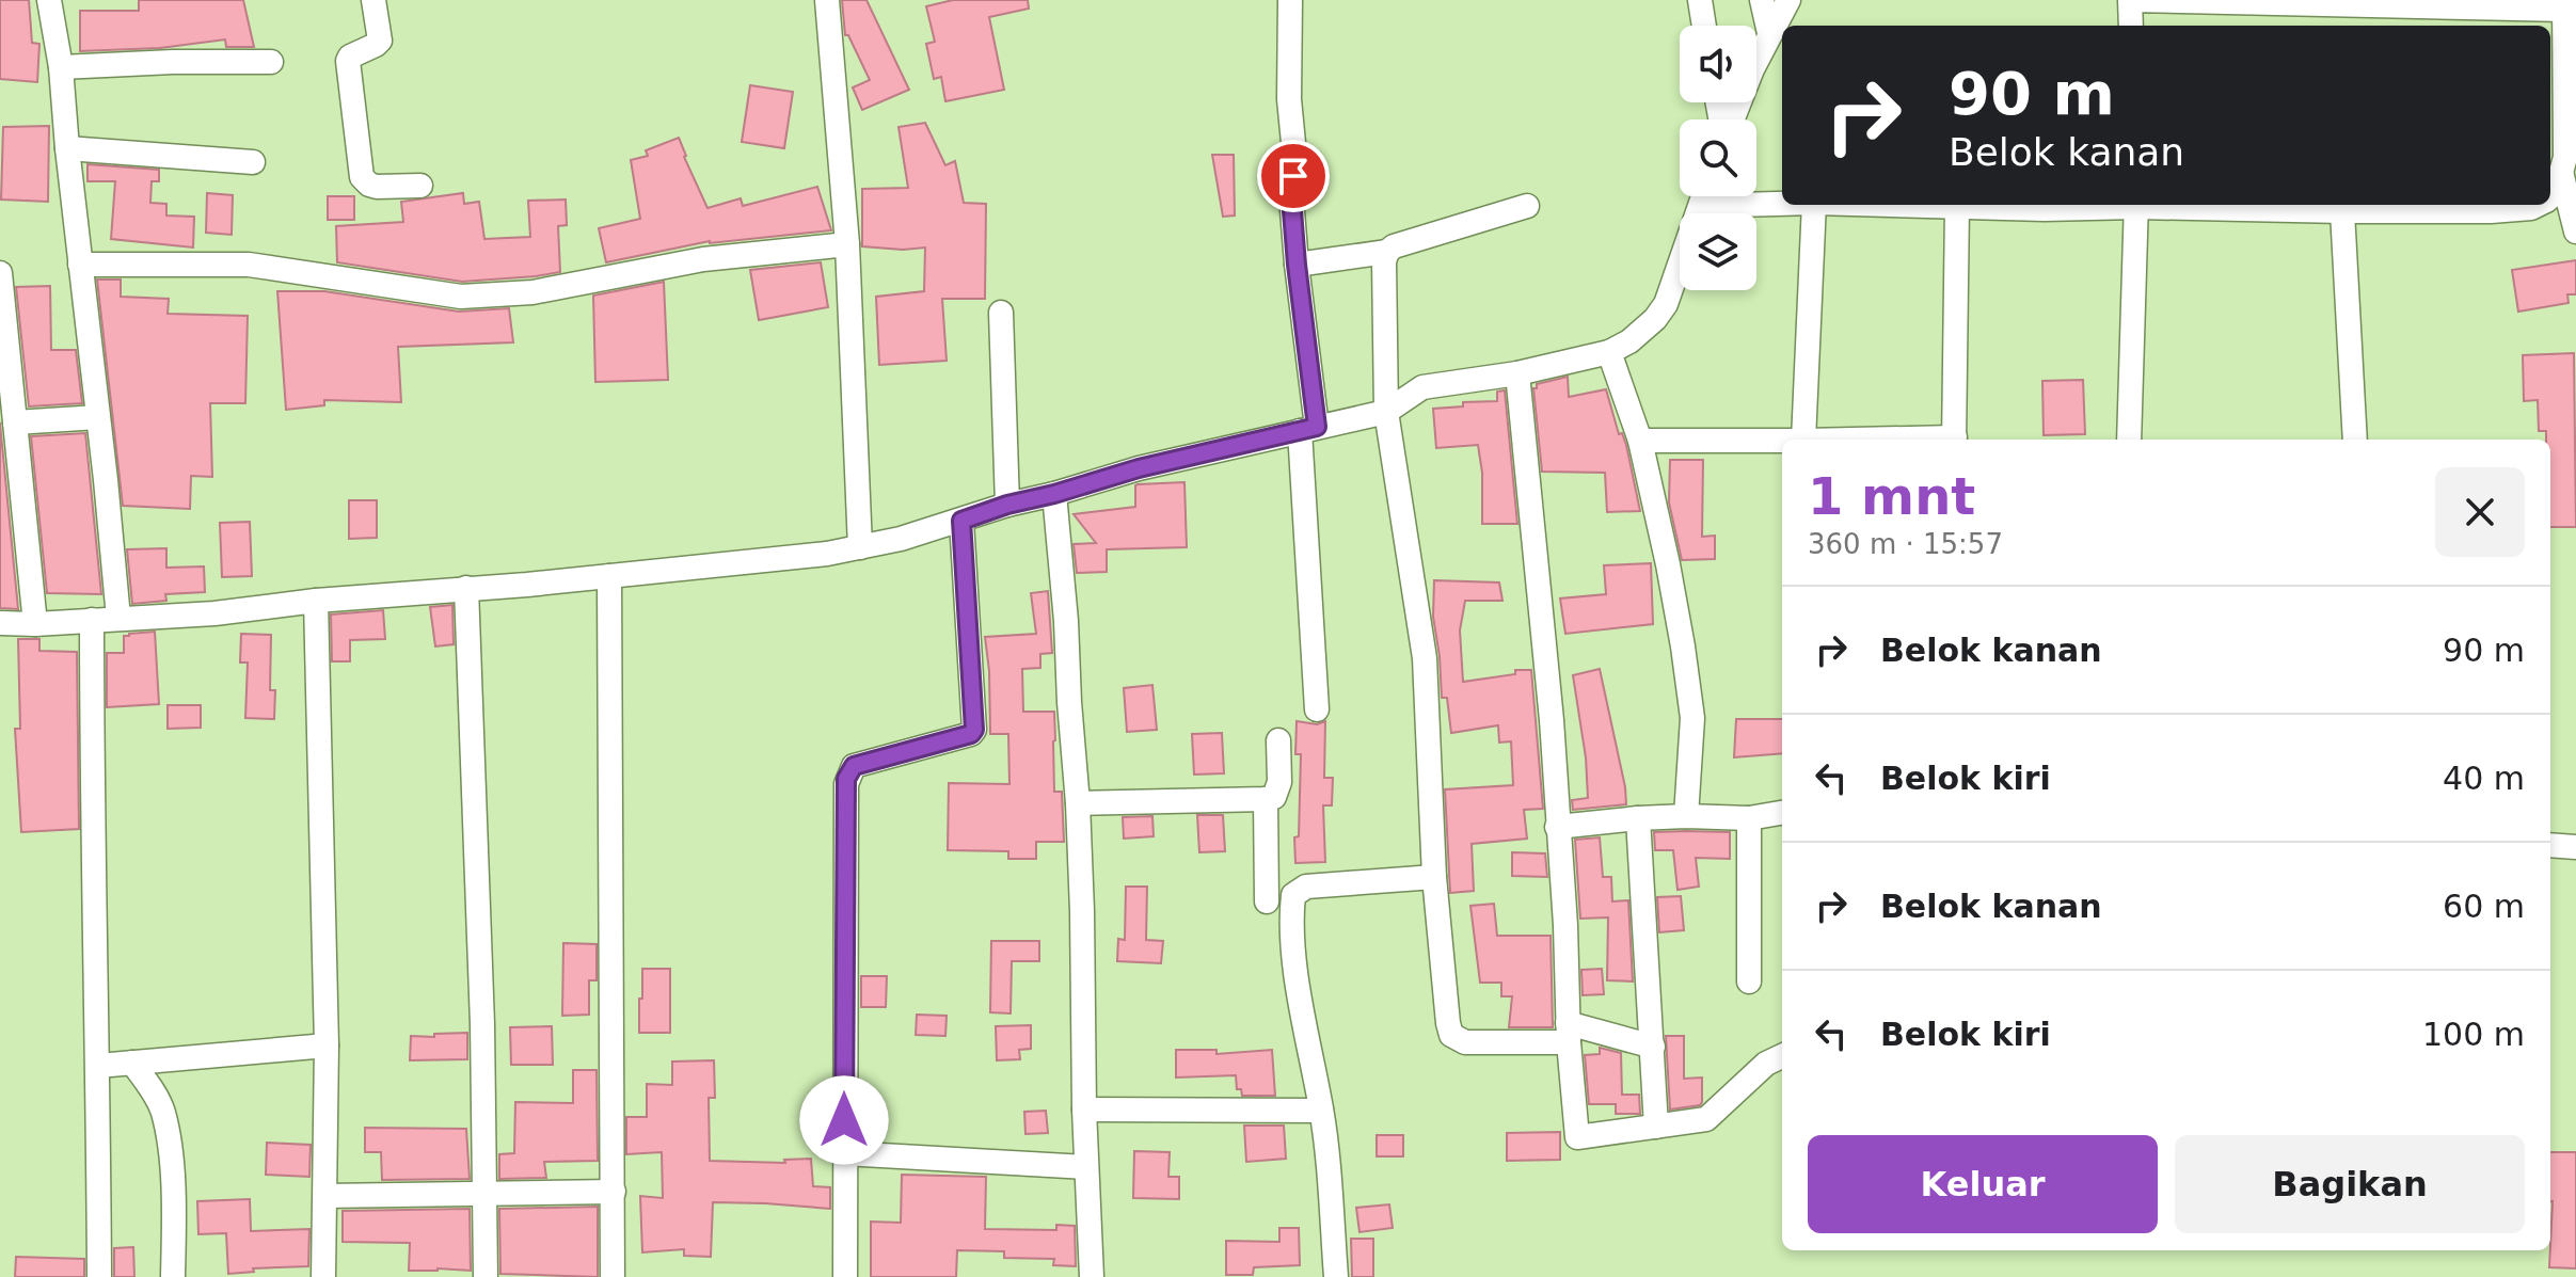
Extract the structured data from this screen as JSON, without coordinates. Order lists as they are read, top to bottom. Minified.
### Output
{"page":{"turn":["90 m","Belok kanan"],"heading":["1 mnt","360 m · 15:57"],"list":[{"name":"Belok kanan","value":"90 m"},{"name":"Belok kiri","value":"40 m"},{"name":"Belok kanan","value":"60 m"},{"name":"Belok kiri","value":"100 m"}],"buttons":["Keluar","Bagikan"]}}
